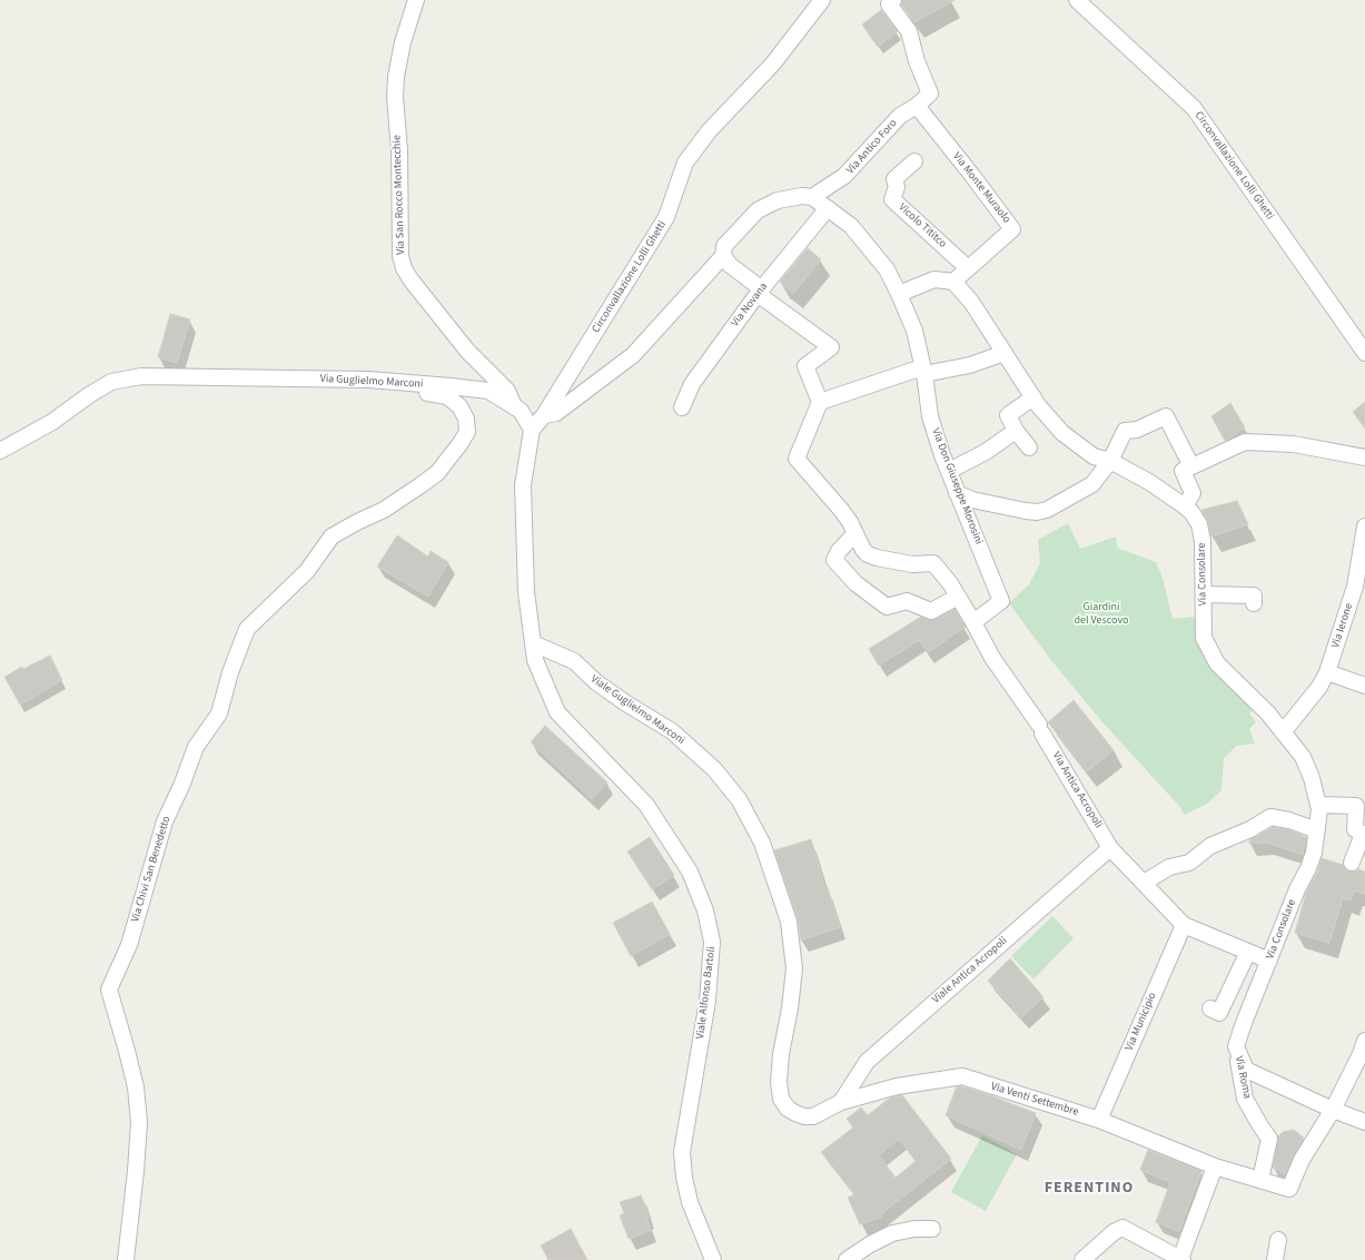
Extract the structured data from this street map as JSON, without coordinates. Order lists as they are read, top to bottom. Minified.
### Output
{"streets":{"street":["Via Antico Foro","Circonvallazione Lolli Ghetti","Via Monte Muraolo","Via San Rocco Montecchie","Vicolo Tititco","Via Novana","Via Guglielmo Marconi","Via Don Giuseppe Morosini","Via Consolare","Via Ierone","Viale Guglielmo Marconi","Via Antica Acropoli","Via Chivi San Benedetto","Viale Antica Acropoli","Viale Alfonso Bartoli","Via Municipio","Via Roma","Via Venti Settembre"]},"crossings":[["Via Antico Foro","Via Monte Muraolo"],["Circonvallazione Lolli Ghetti","Via Guglielmo Marconi"],["Via Monte Muraolo","Vicolo Tititco"],["Via Monte Muraolo","Via Consolare"],["Via San Rocco Montecchie","Via Guglielmo Marconi"],["Via Guglielmo Marconi","Via Chivi San Benedetto"],["Via Don Giuseppe Morosini","Via Antica Acropoli"],["Via Consolare","Via Ierone"],["Via Consolare","Via Roma"],["Viale Guglielmo Marconi","Viale Alfonso Bartoli"],["Viale Guglielmo Marconi","Via Venti Settembre"],["Via Antica Acropoli","Viale Antica Acropoli"],["Via Antica Acropoli","Via Municipio"],["Viale Antica Acropoli","Via Venti Settembre"],["Via Municipio","Via Venti Settembre"],["Via Roma","Via Venti Settembre"]],"districts":["FERENTINO"],"parks":["Giardini del Vescovo"]}
